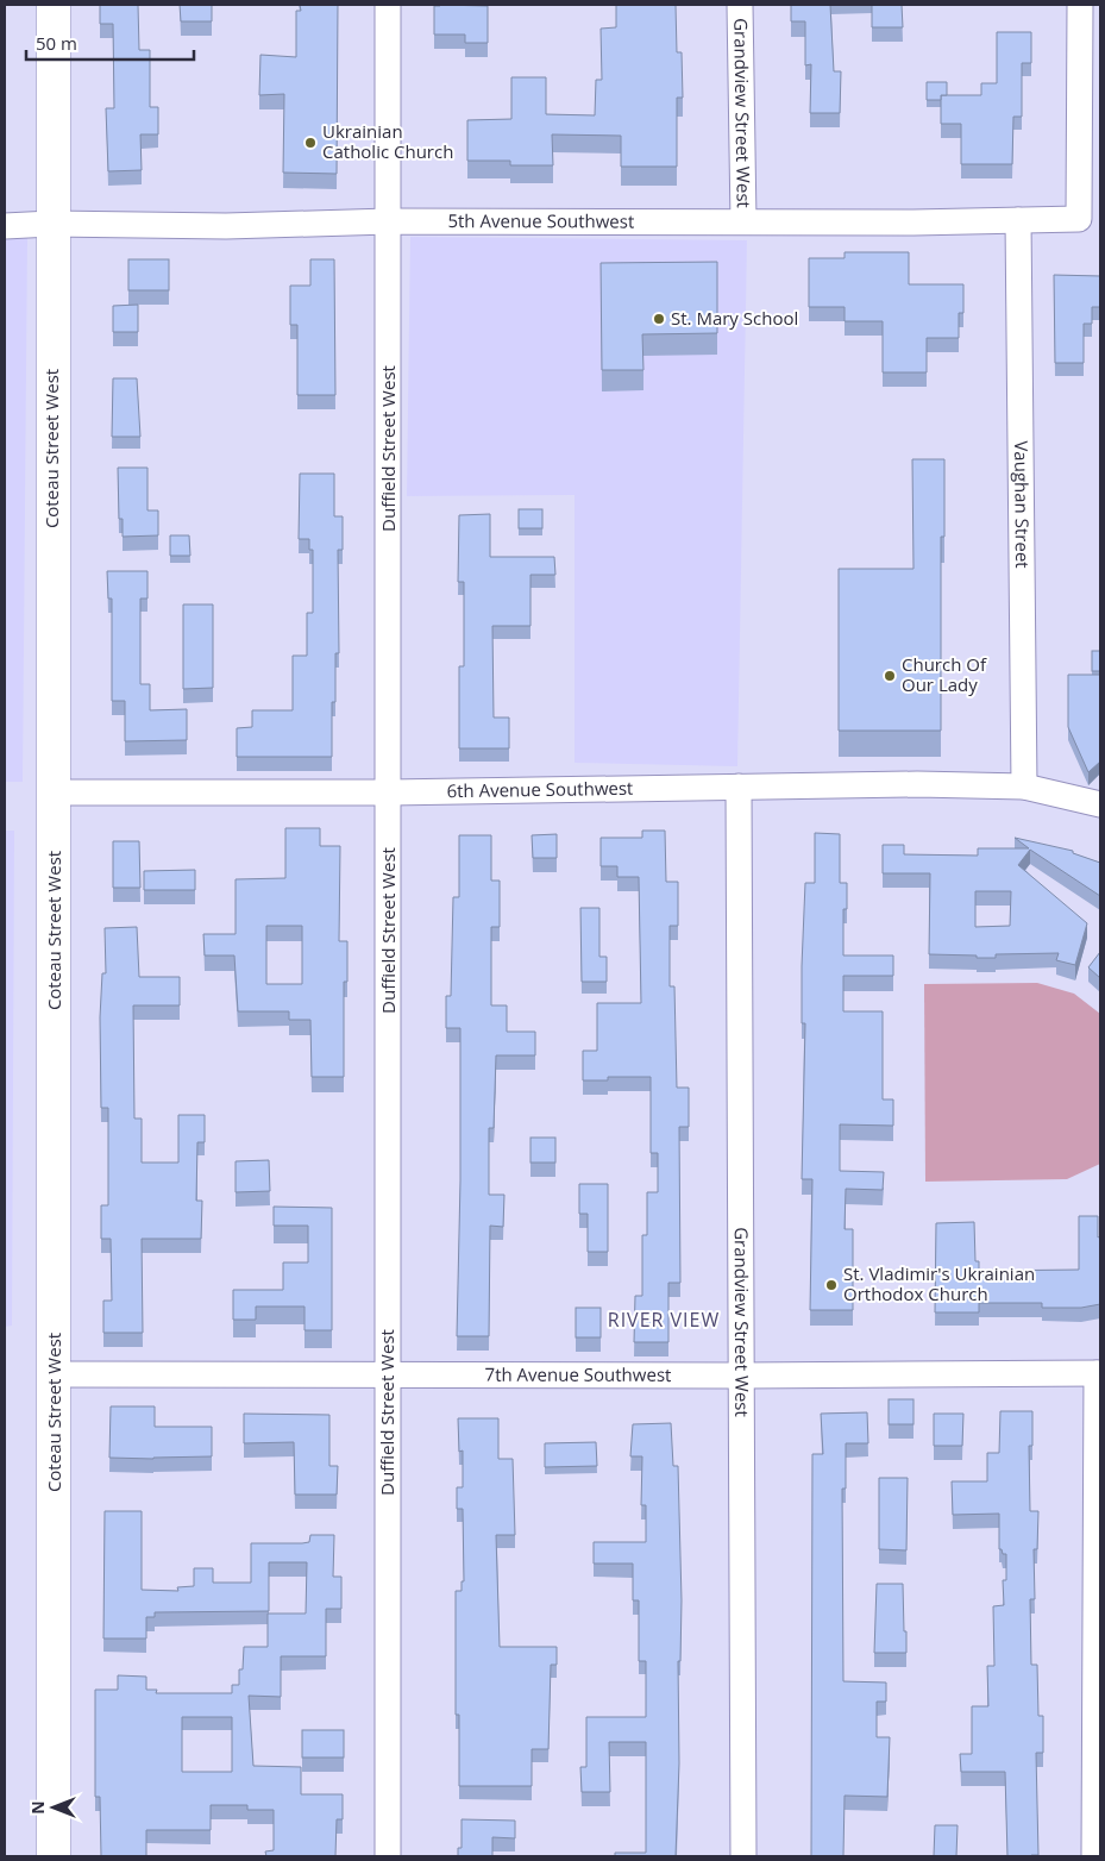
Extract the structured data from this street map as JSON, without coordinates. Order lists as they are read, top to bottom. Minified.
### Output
{"streets":{"street":["Grandview Street West","5th Avenue Southwest","Coteau Street West","Duffield Street West","Vaughan Street","6th Avenue Southwest","7th Avenue Southwest"]},"crossings":[["Grandview Street West","5th Avenue Southwest"],["Grandview Street West","6th Avenue Southwest"],["Grandview Street West","7th Avenue Southwest"],["5th Avenue Southwest","Coteau Street West"],["5th Avenue Southwest","Duffield Street West"],["5th Avenue Southwest","Vaughan Street"],["Coteau Street West","6th Avenue Southwest"],["Coteau Street West","7th Avenue Southwest"],["Duffield Street West","6th Avenue Southwest"],["Duffield Street West","7th Avenue Southwest"],["Vaughan Street","6th Avenue Southwest"]],"districts":["RIVER VIEW"],"places":["Ukrainian Catholic Church","St. Mary School","Church Of Our Lady","St. Vladimir's Ukrainian Orthodox Church"],"scale_bar":"50 m","north":"left"}
